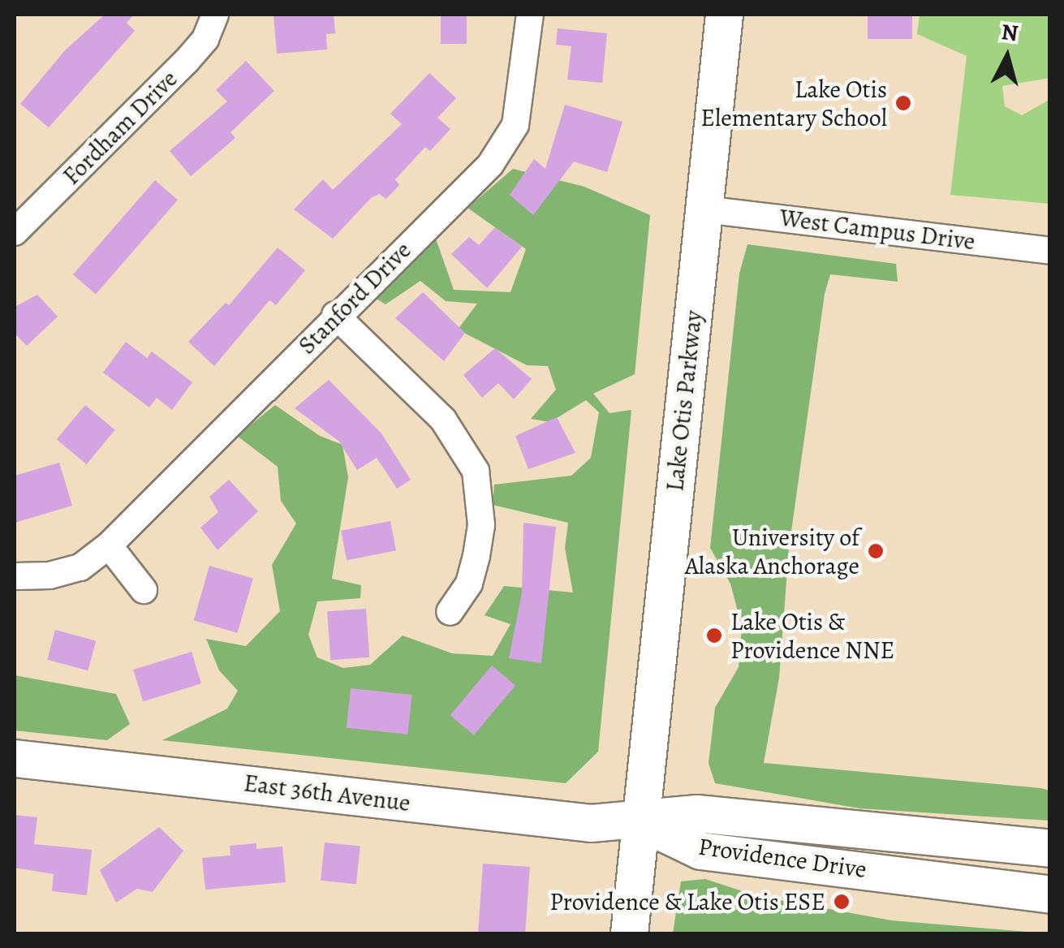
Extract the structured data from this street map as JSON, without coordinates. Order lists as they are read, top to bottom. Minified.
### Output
{"streets":{"main road":["Lake Otis Parkway","East 36th Avenue","Providence Drive"],"street":["Fordham Drive","West Campus Drive","Stanford Drive"]},"crossings":[["West Campus Drive","Lake Otis Parkway"],["Lake Otis Parkway","East 36th Avenue"],["Lake Otis Parkway","Providence Drive"],["East 36th Avenue","Providence Drive"]],"places":["Lake Otis Elementary School","University of Alaska Anchorage","Lake Otis & Providence NNE","Providence & Lake Otis ESE"],"north":"top"}
